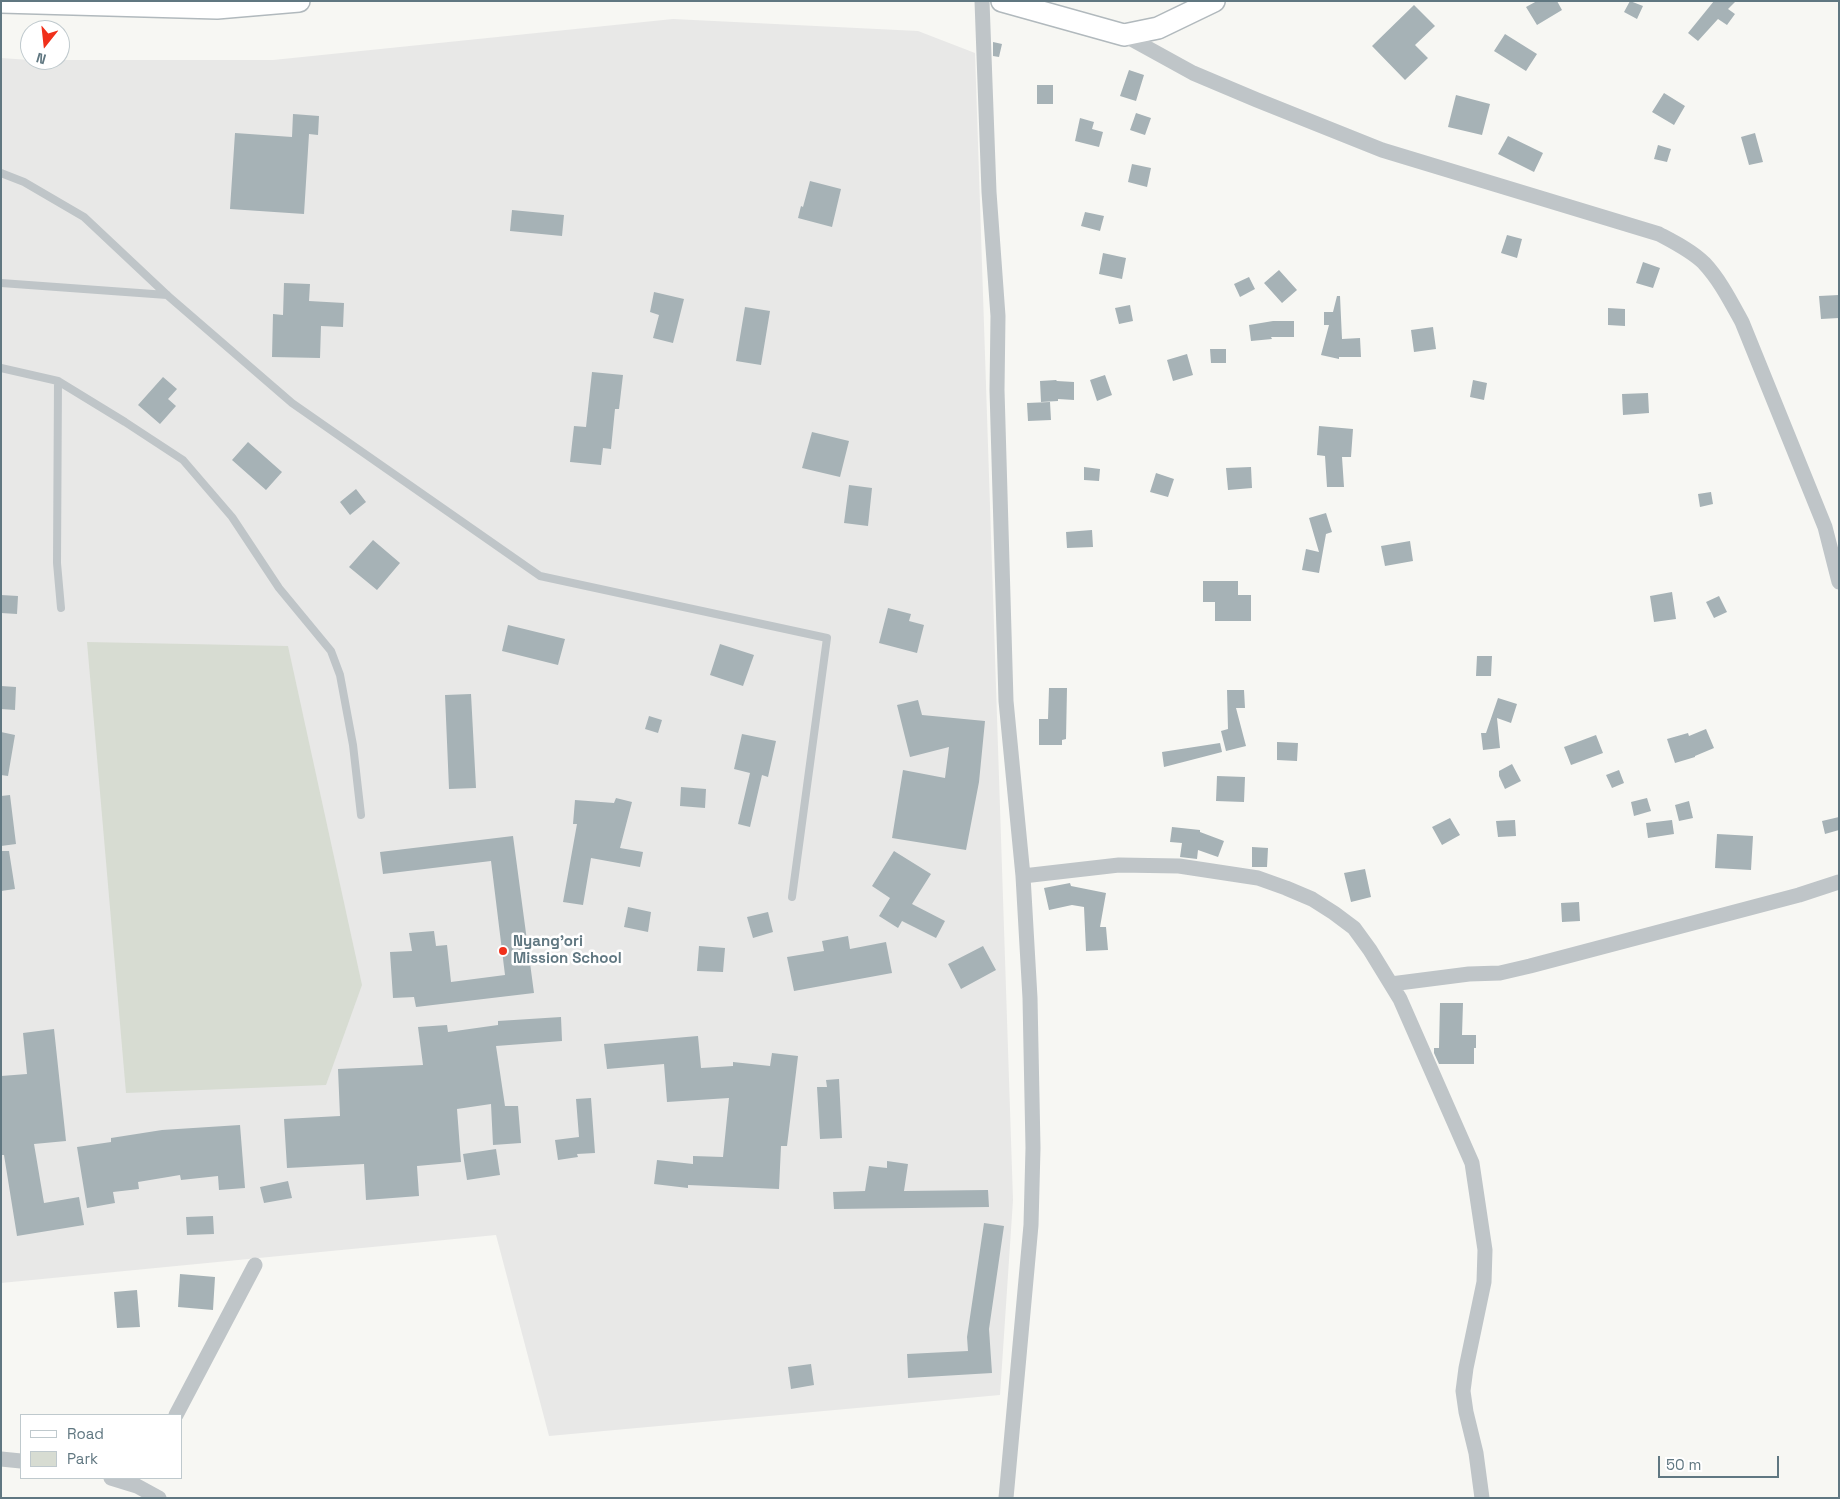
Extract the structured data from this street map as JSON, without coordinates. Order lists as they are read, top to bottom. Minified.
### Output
{"places":["Nyang'ori Mission School"],"legend":["Road","Park"],"scale_bar":"50 m","north":"bottom"}
